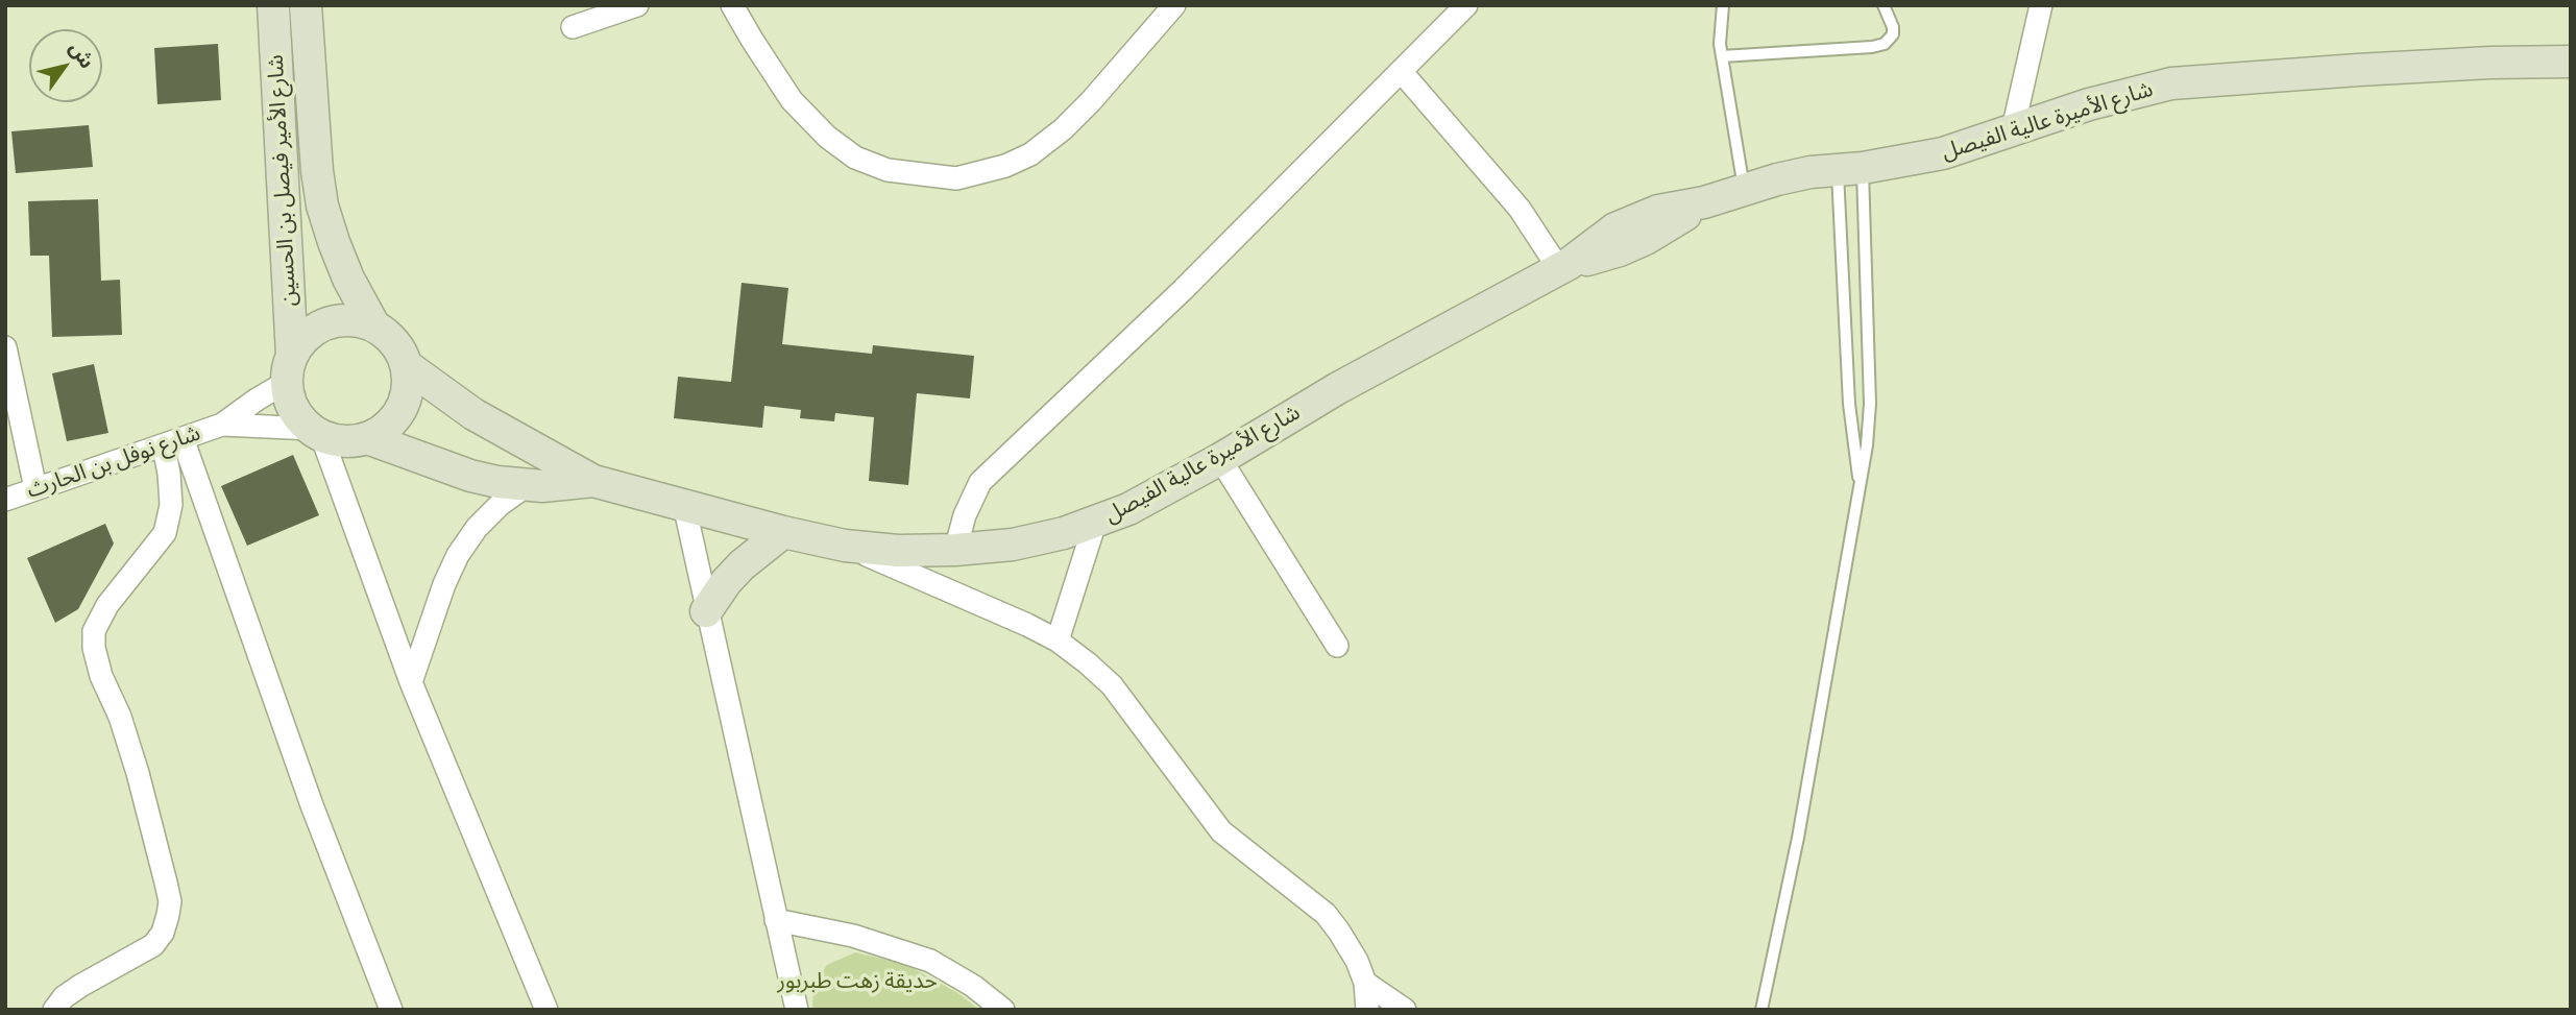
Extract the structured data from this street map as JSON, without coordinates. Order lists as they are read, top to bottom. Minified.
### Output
{"streets":{"street":["شارع الأميرة عالية الفيصل","شارع الأمير فيصل بن الحسين","شارع نوفل بن الحارث"]},"crossings":[["شارع الأميرة عالية الفيصل","شارع الأمير فيصل بن الحسين"],["شارع الأميرة عالية الفيصل","شارع نوفل بن الحارث"],["شارع الأمير فيصل بن الحسين","شارع نوفل بن الحارث"]],"parks":["حديقة زهت طبربور"],"north":"top right"}
